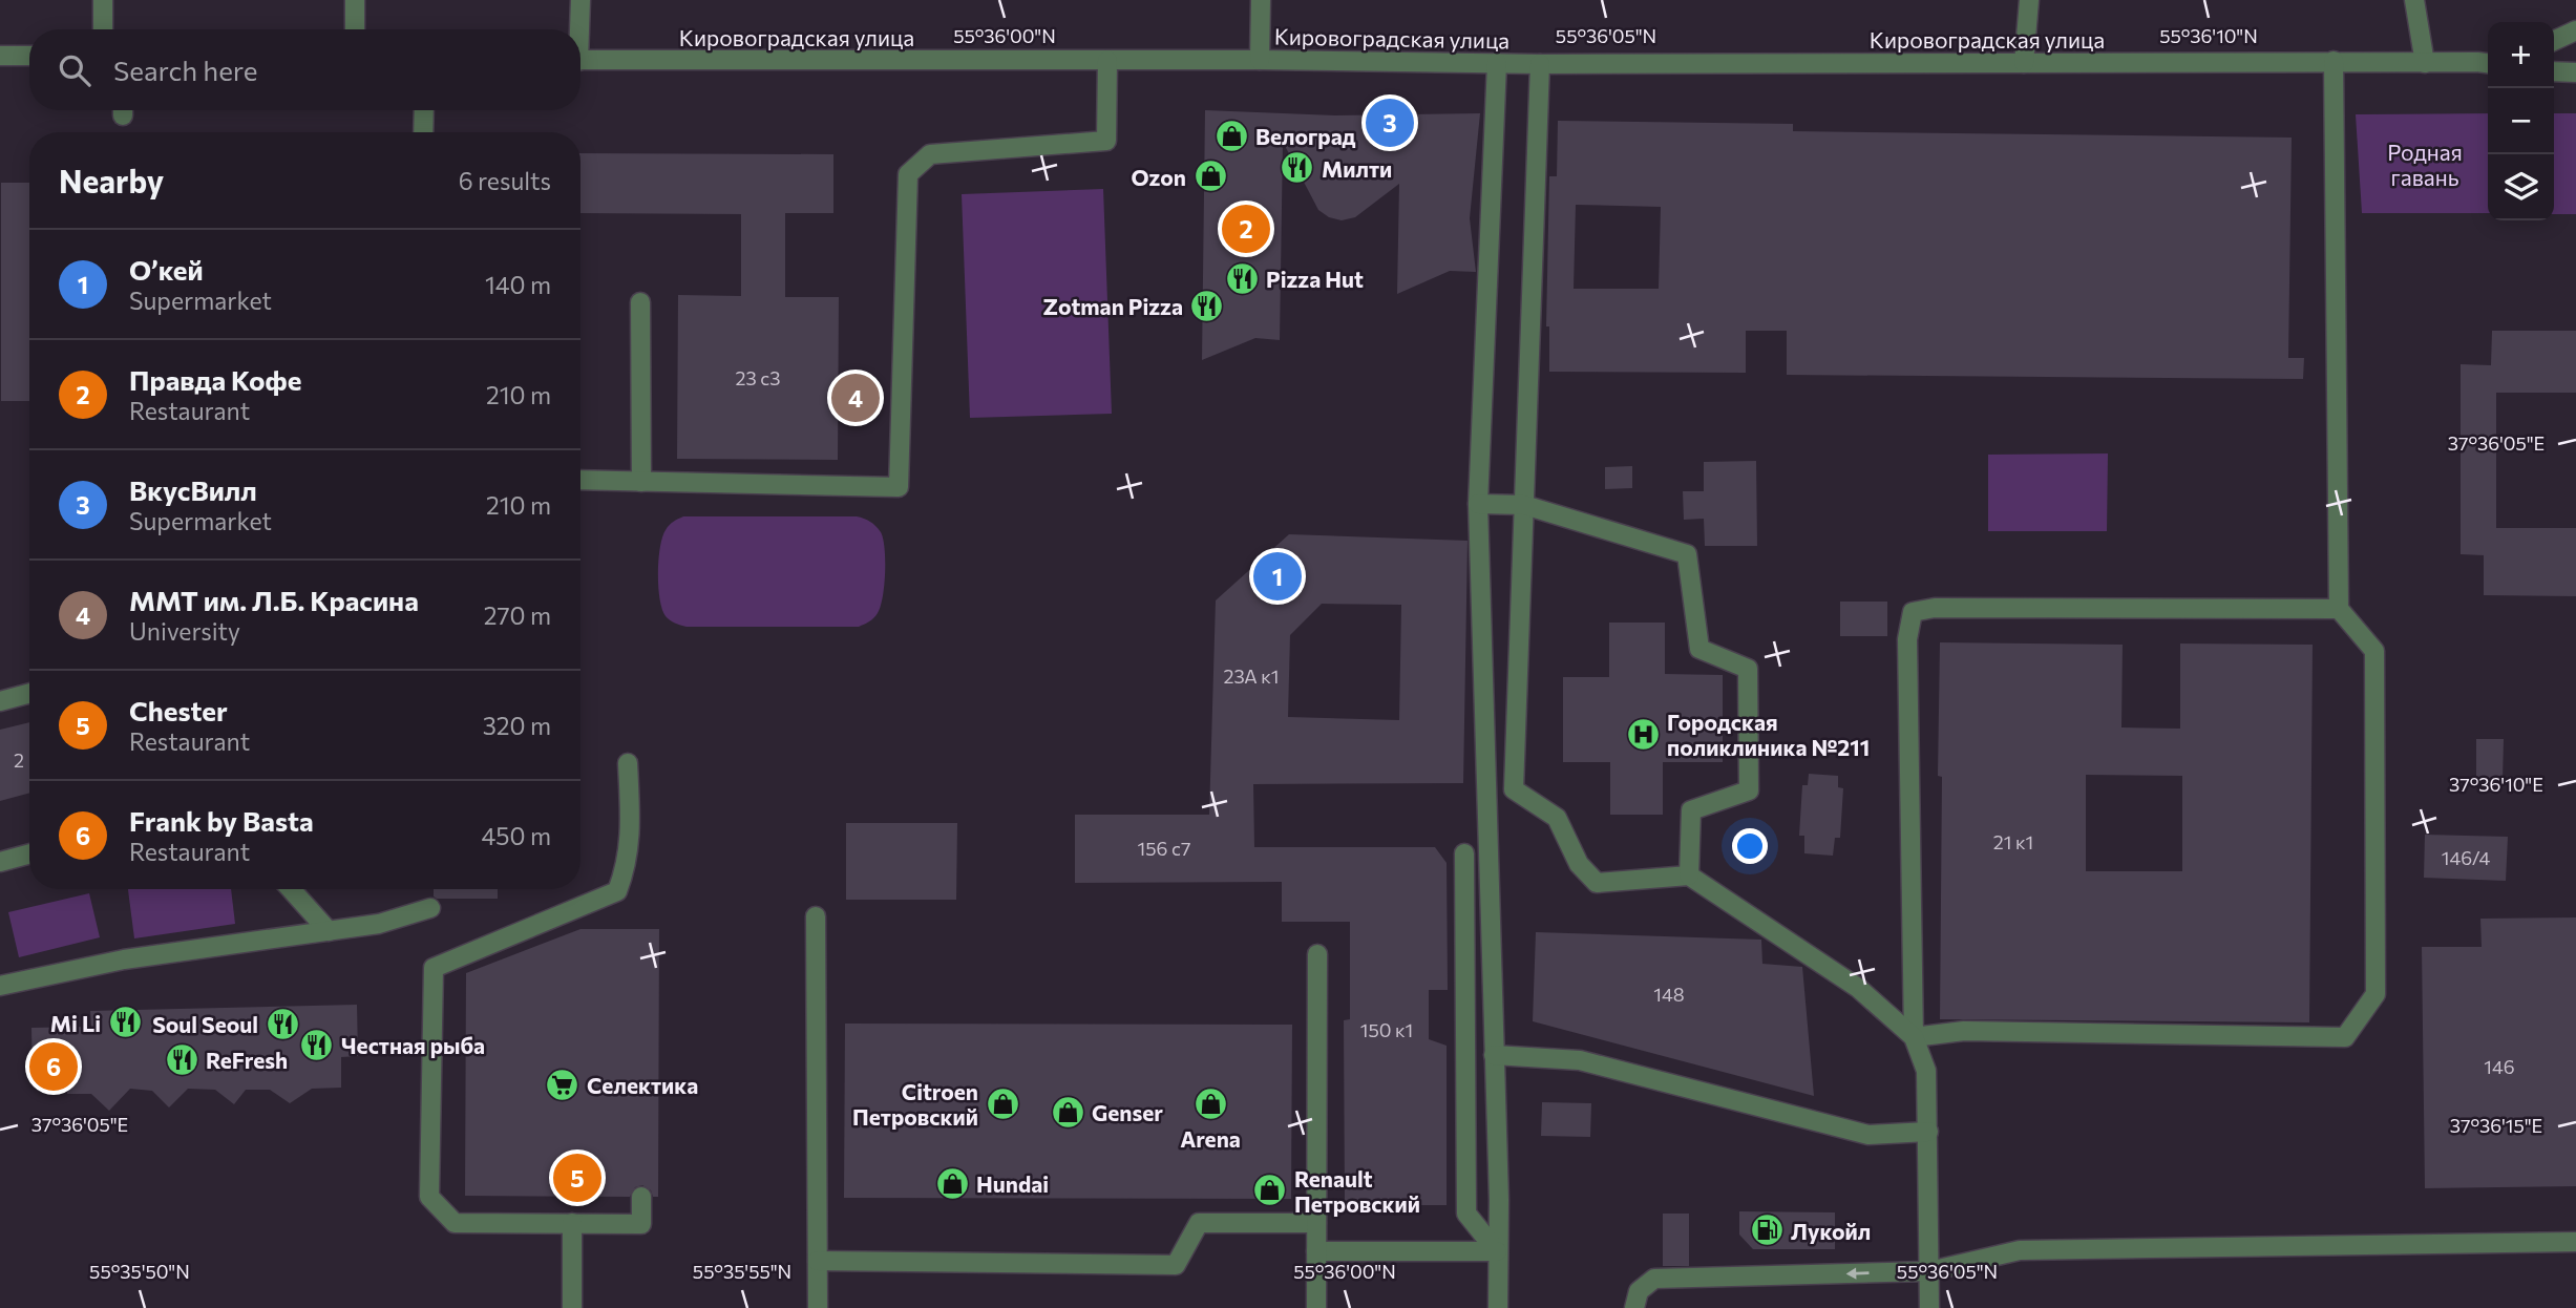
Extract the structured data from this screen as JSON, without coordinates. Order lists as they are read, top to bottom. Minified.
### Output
{"streets":{"street":["Кировоградская улица"]},"parks":["Родная гавань"],"places":{"shop":["Велоград","Ozon","Citroen Петровский","Arena","Genser","Hundai","Renault Петровский"],"restaurant":["Милти","Pizza Hut","Zotman Pizza","Mi Li","Soul Seoul","Честная рыба","ReFresh"],"hospital":["Городская поликлиника №211"],"supermarket":["Селектика"],"fuel station":["Лукойл"]},"house_numbers":["23 с3","23А к1","2","21 к1","156 c7","146/4","148","150 к1","146"],"page":{"map_buttons":["+","−"],"search":"Search here","pins":["3","2","4","1","6","5"],"heading":["Nearby","6 results"],"list":[{"mark":"1","name":"О’кей","note":"Supermarket","value":"140 m"},{"mark":"2","name":"Правда Кофе","note":"Restaurant","value":"210 m"},{"mark":"3","name":"ВкусВилл","note":"Supermarket","value":"210 m"},{"mark":"4","name":"ММТ им. Л.Б. Красина","note":"University","value":"270 m"},{"mark":"5","name":"Chester","note":"Restaurant","value":"320 m"},{"mark":"6","name":"Frank by Basta","note":"Restaurant","value":"450 m"}]},"coordinates":["55°36'00\"N","55°36'05\"N","55°36'10\"N","37°36'05\"E","37°36'10\"E","37°36'15\"E","55°35'50\"N","55°35'55\"N"]}
